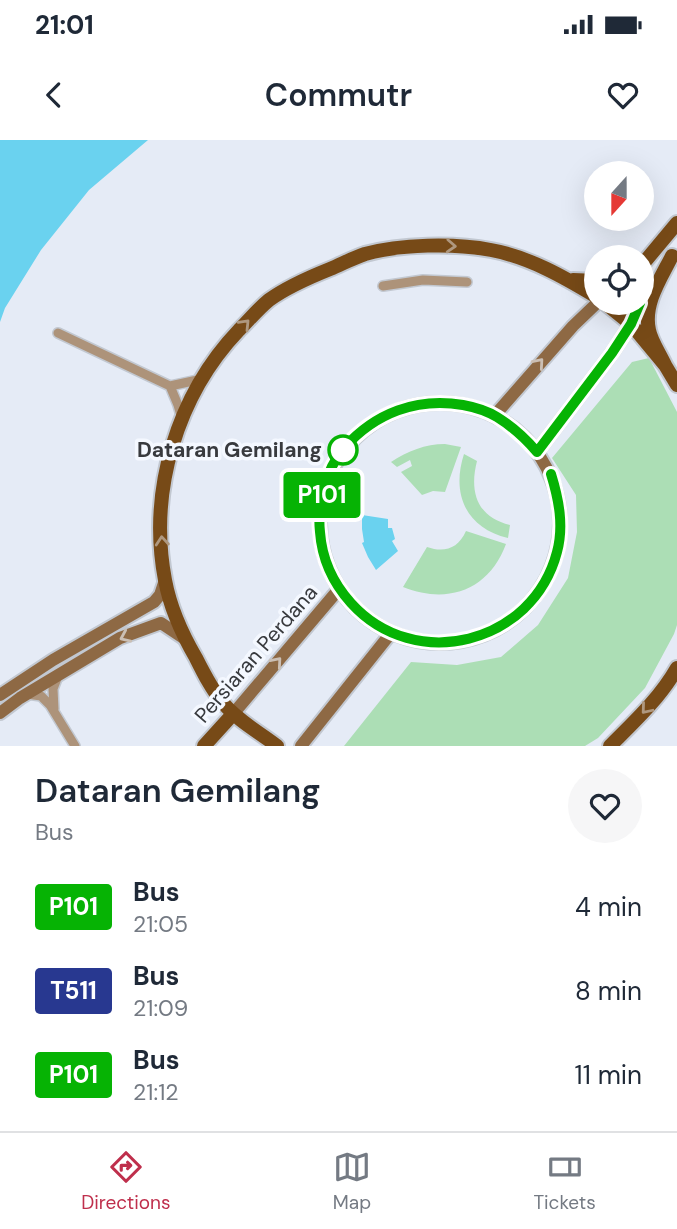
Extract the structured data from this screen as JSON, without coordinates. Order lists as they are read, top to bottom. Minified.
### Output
{"streets":{"main road":["Persiaran Perdana"]},"places":["Dataran Gemilang"],"lines":["bus line P101"],"north":"bottom","page":{"status":"21:01","header":"Commutr","on_map":"P101","heading":["Dataran Gemilang","Bus"],"list":[{"mark":"P101","name":"Bus","note":"21:05","value":"4 min"},{"mark":"T511","name":"Bus","note":"21:09","value":"8 min"},{"mark":"P101","name":"Bus","note":"21:12","value":"11 min"}],"tabs":["Directions","Map","Tickets"]}}
